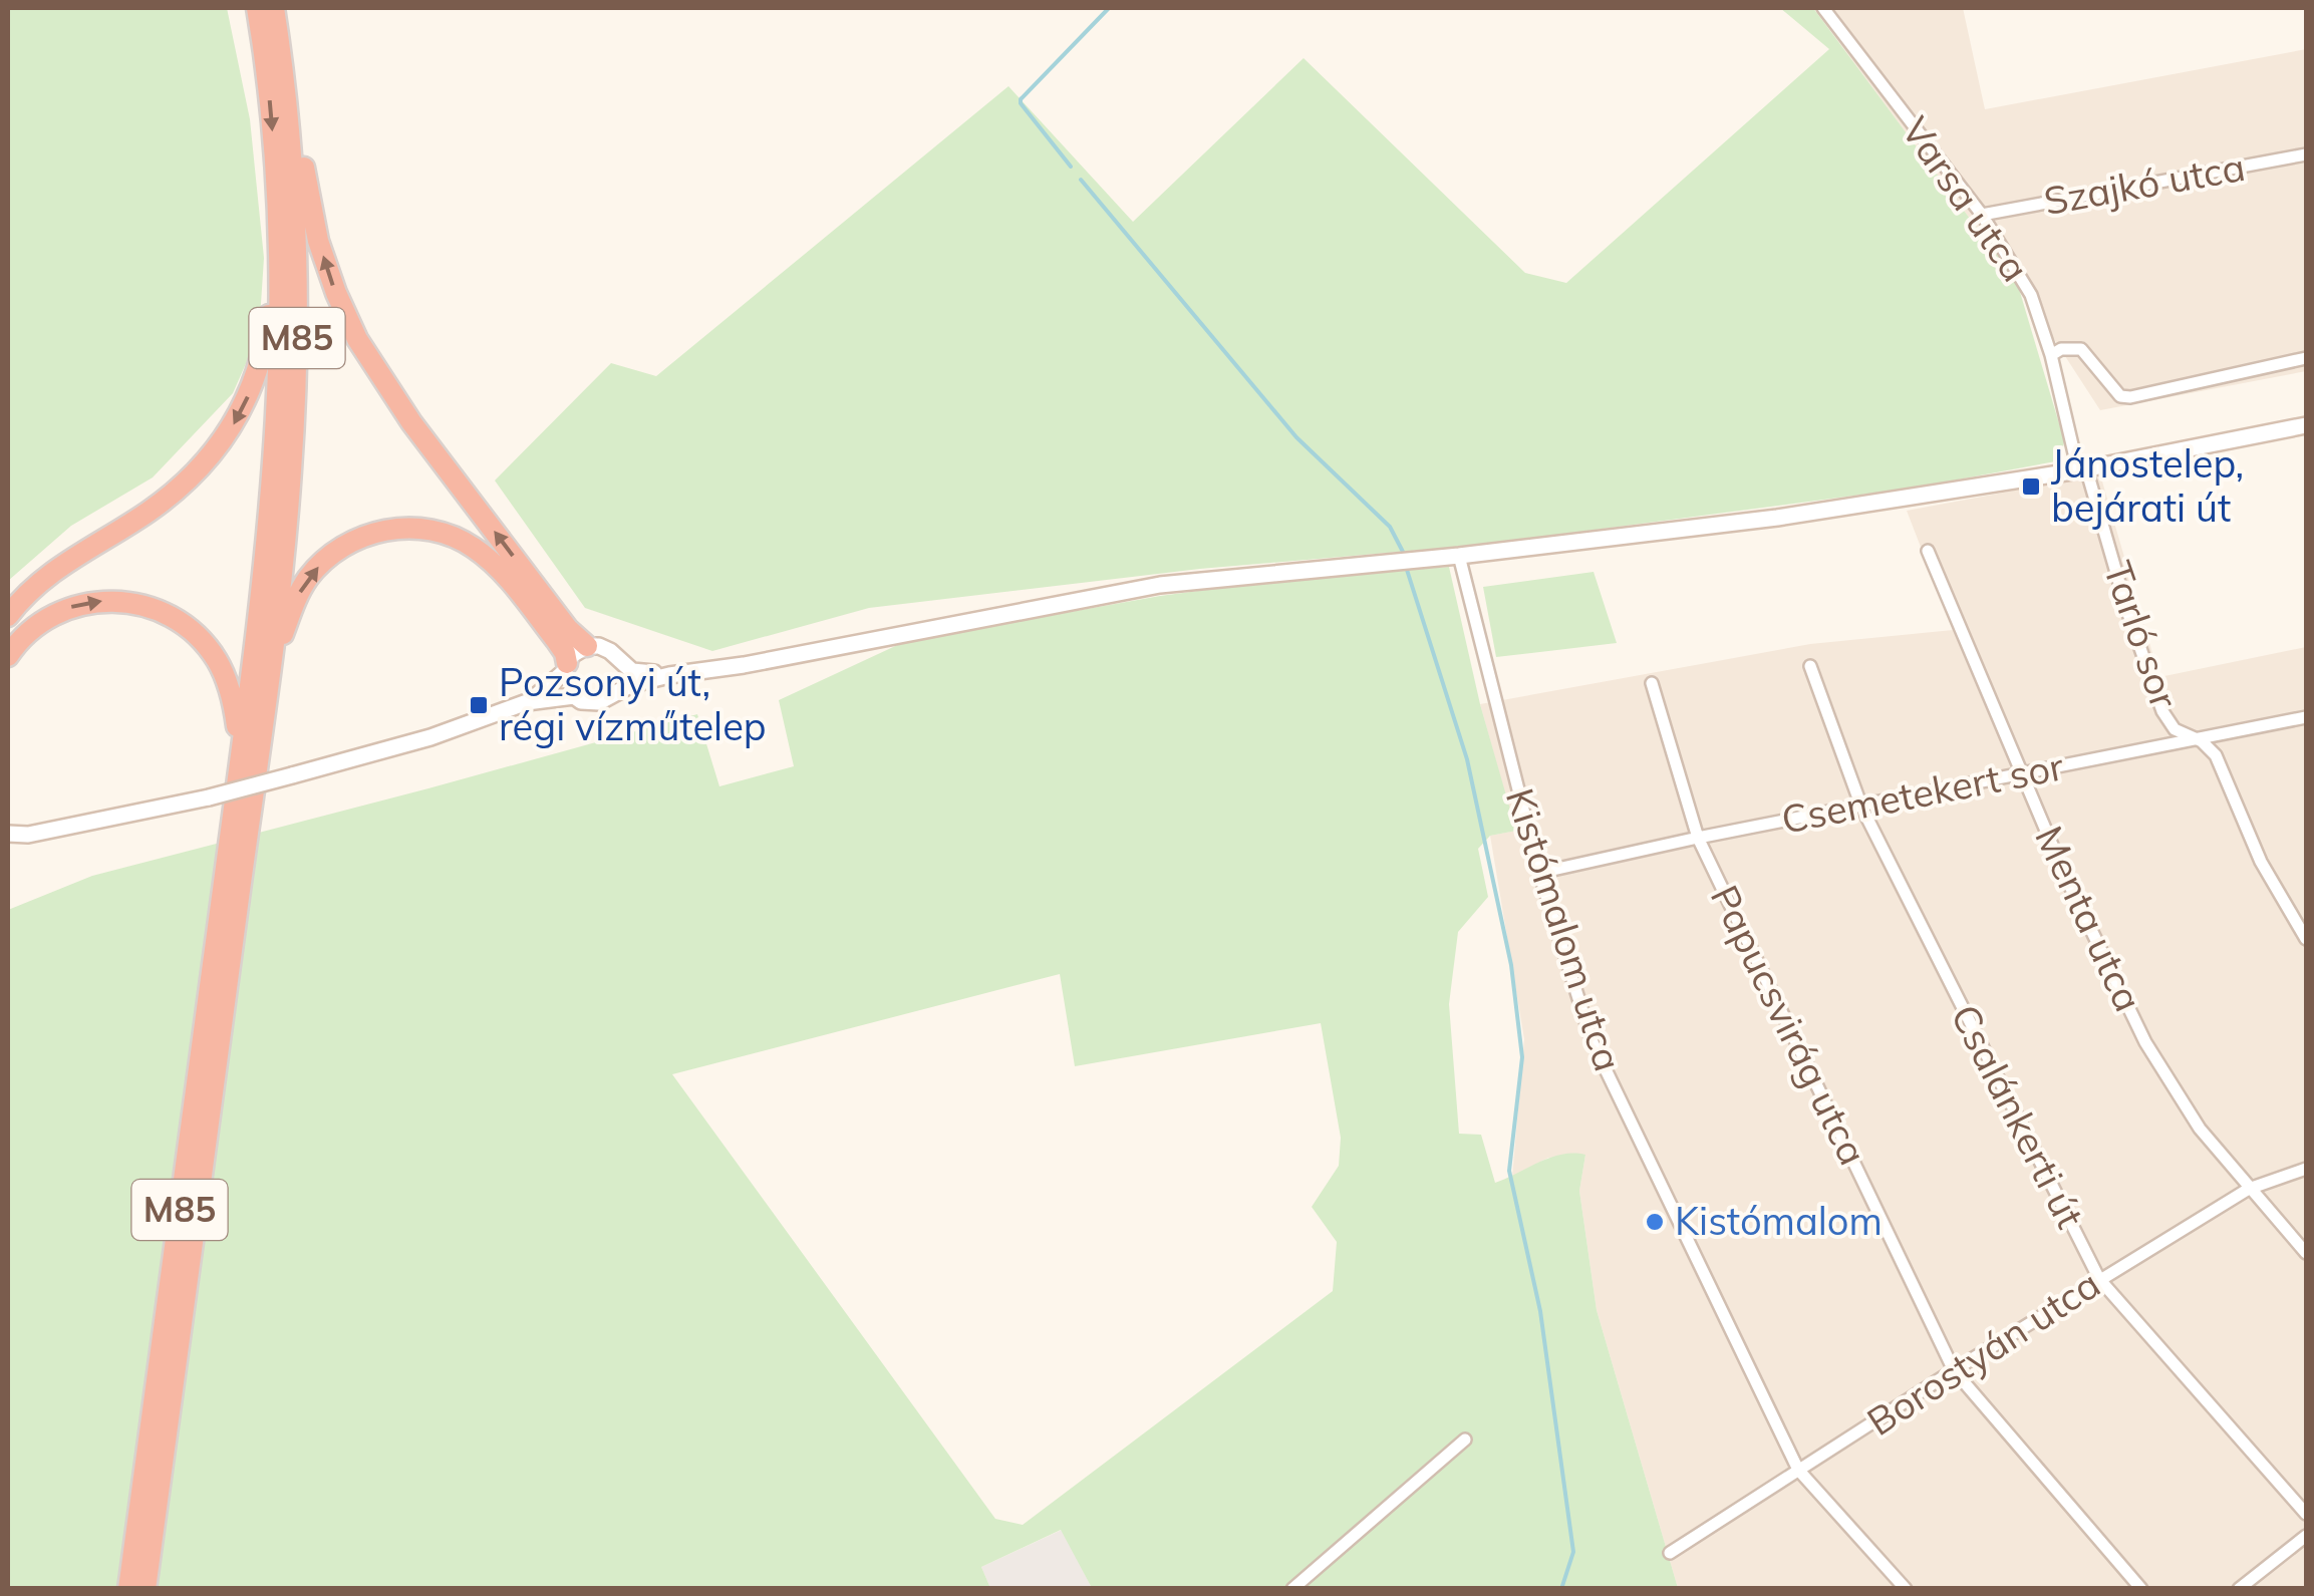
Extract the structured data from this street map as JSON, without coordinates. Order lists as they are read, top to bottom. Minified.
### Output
{"streets":{"highway":["M85"],"street":["Szajkó utca","Varsa utca","Tarló sor","Csemetekert sor","Menta utca","Kistómalom utca","Papucsvirág utca","Csalánkerti út","Borostyán utca"]},"crossings":[["Szajkó utca","Varsa utca"],["Varsa utca","Tarló sor"],["Tarló sor","Csemetekert sor"],["Csemetekert sor","Menta utca"],["Csemetekert sor","Kistómalom utca"],["Csemetekert sor","Papucsvirág utca"],["Csemetekert sor","Csalánkerti út"],["Menta utca","Borostyán utca"],["Kistómalom utca","Borostyán utca"],["Papucsvirág utca","Borostyán utca"],["Csalánkerti út","Borostyán utca"]],"places":{"transit":["Jánostelep, bejárati út","Pozsonyi út, régi vízműtelep"],"other":["Kistómalom"]}}
